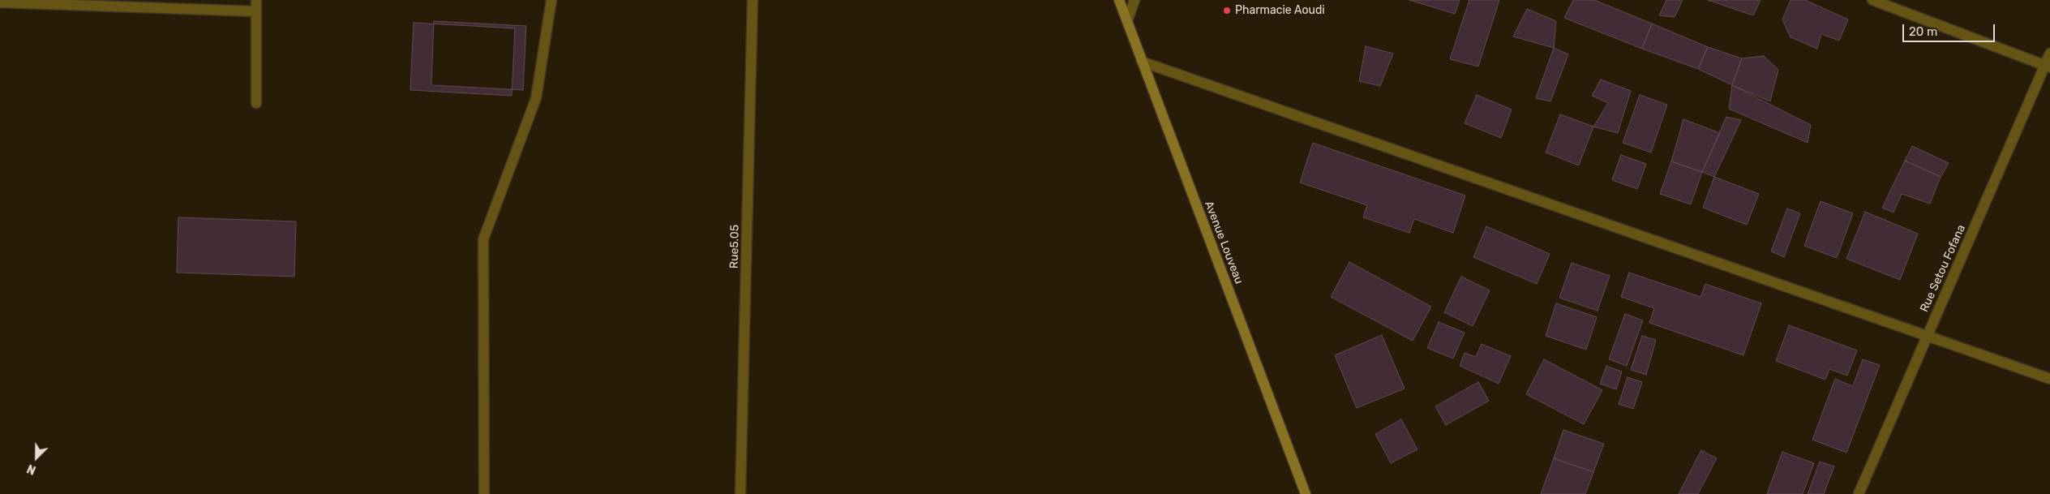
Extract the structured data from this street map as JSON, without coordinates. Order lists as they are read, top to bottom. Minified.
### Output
{"streets":{"main road":["Avenue Louveau"],"street":["Rue5.05","Rue Setou Fofana"]},"places":["Pharmacie Aoudi"],"scale_bar":"20 m","north":"bottom left"}
